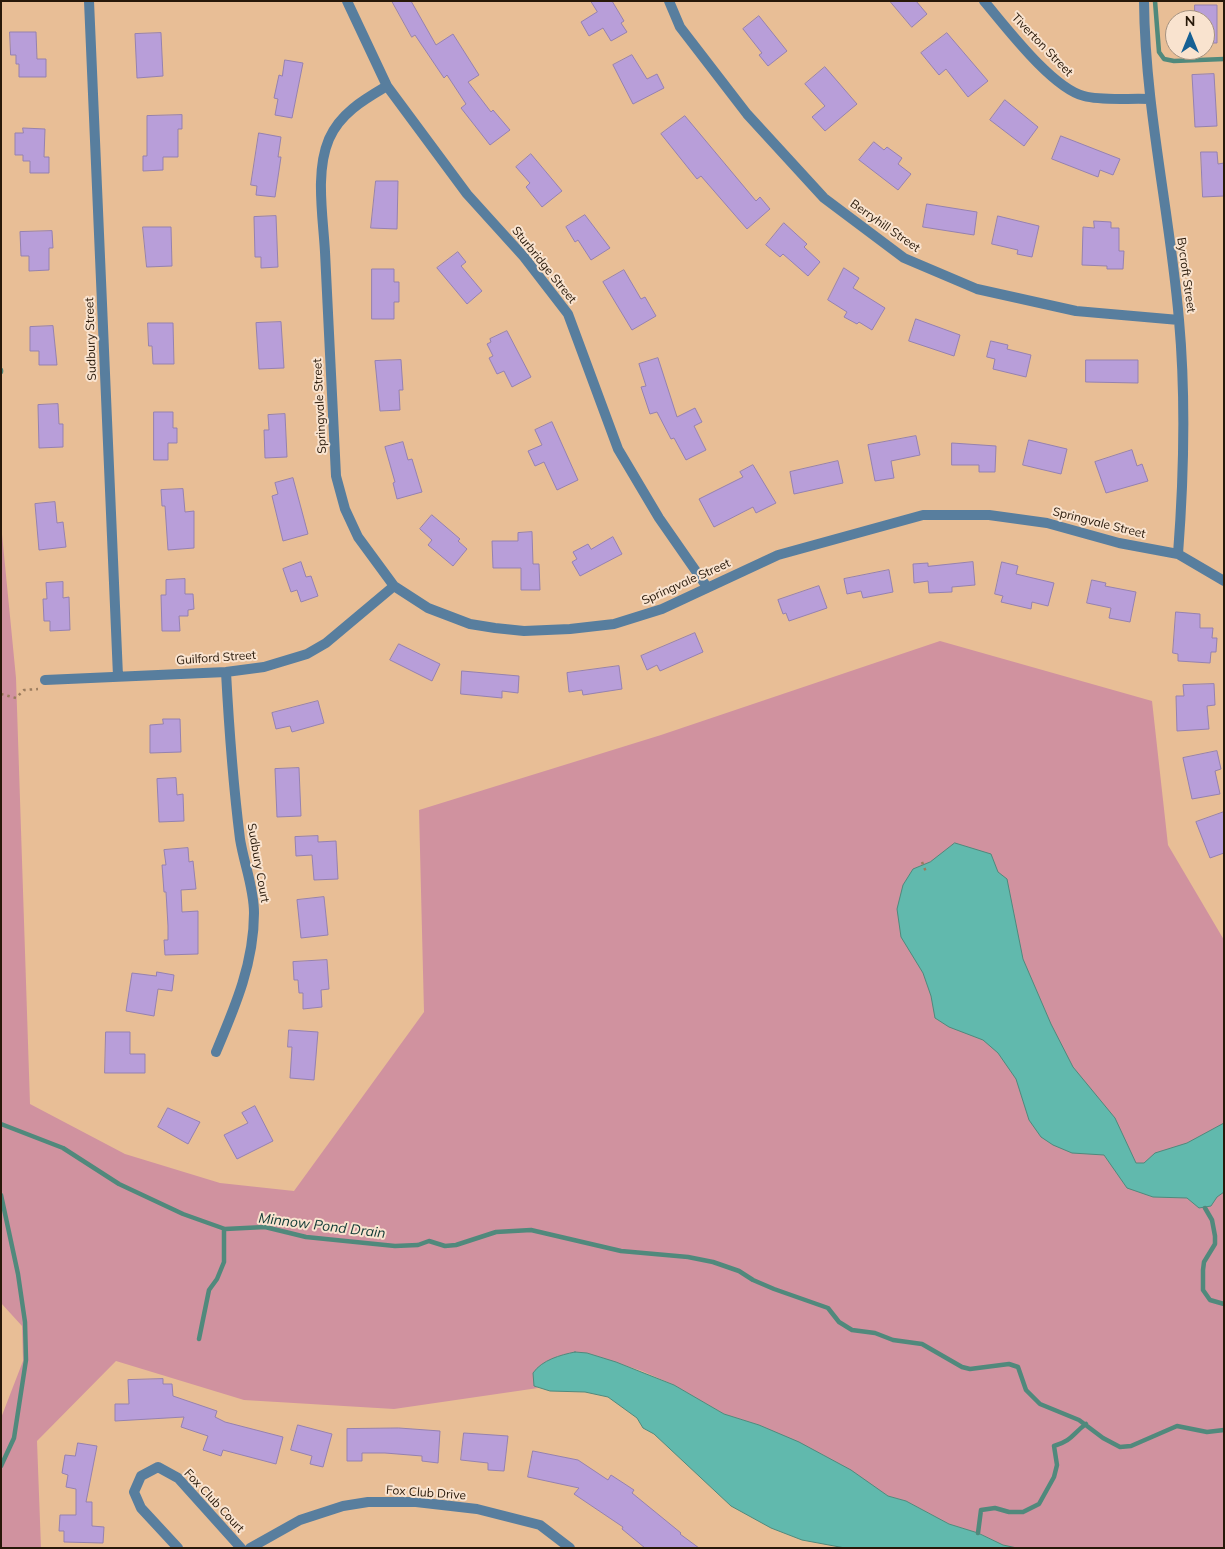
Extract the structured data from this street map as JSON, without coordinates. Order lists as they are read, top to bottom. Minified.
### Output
{"streets":{"street":["Tiverton Street","Berryhill Street","Sturbridge Street","Bycroft Street","Sudbury Street","Springvale Street","Guilford Street","Sudbury Court","Fox Club Drive","Fox Club Court"]},"crossings":[["Tiverton Street","Bycroft Street"],["Berryhill Street","Bycroft Street"],["Sturbridge Street","Springvale Street"],["Bycroft Street","Springvale Street"],["Sudbury Street","Guilford Street"],["Springvale Street","Guilford Street"],["Guilford Street","Sudbury Court"]],"water":["Minnow Pond Drain"],"north":"top"}
